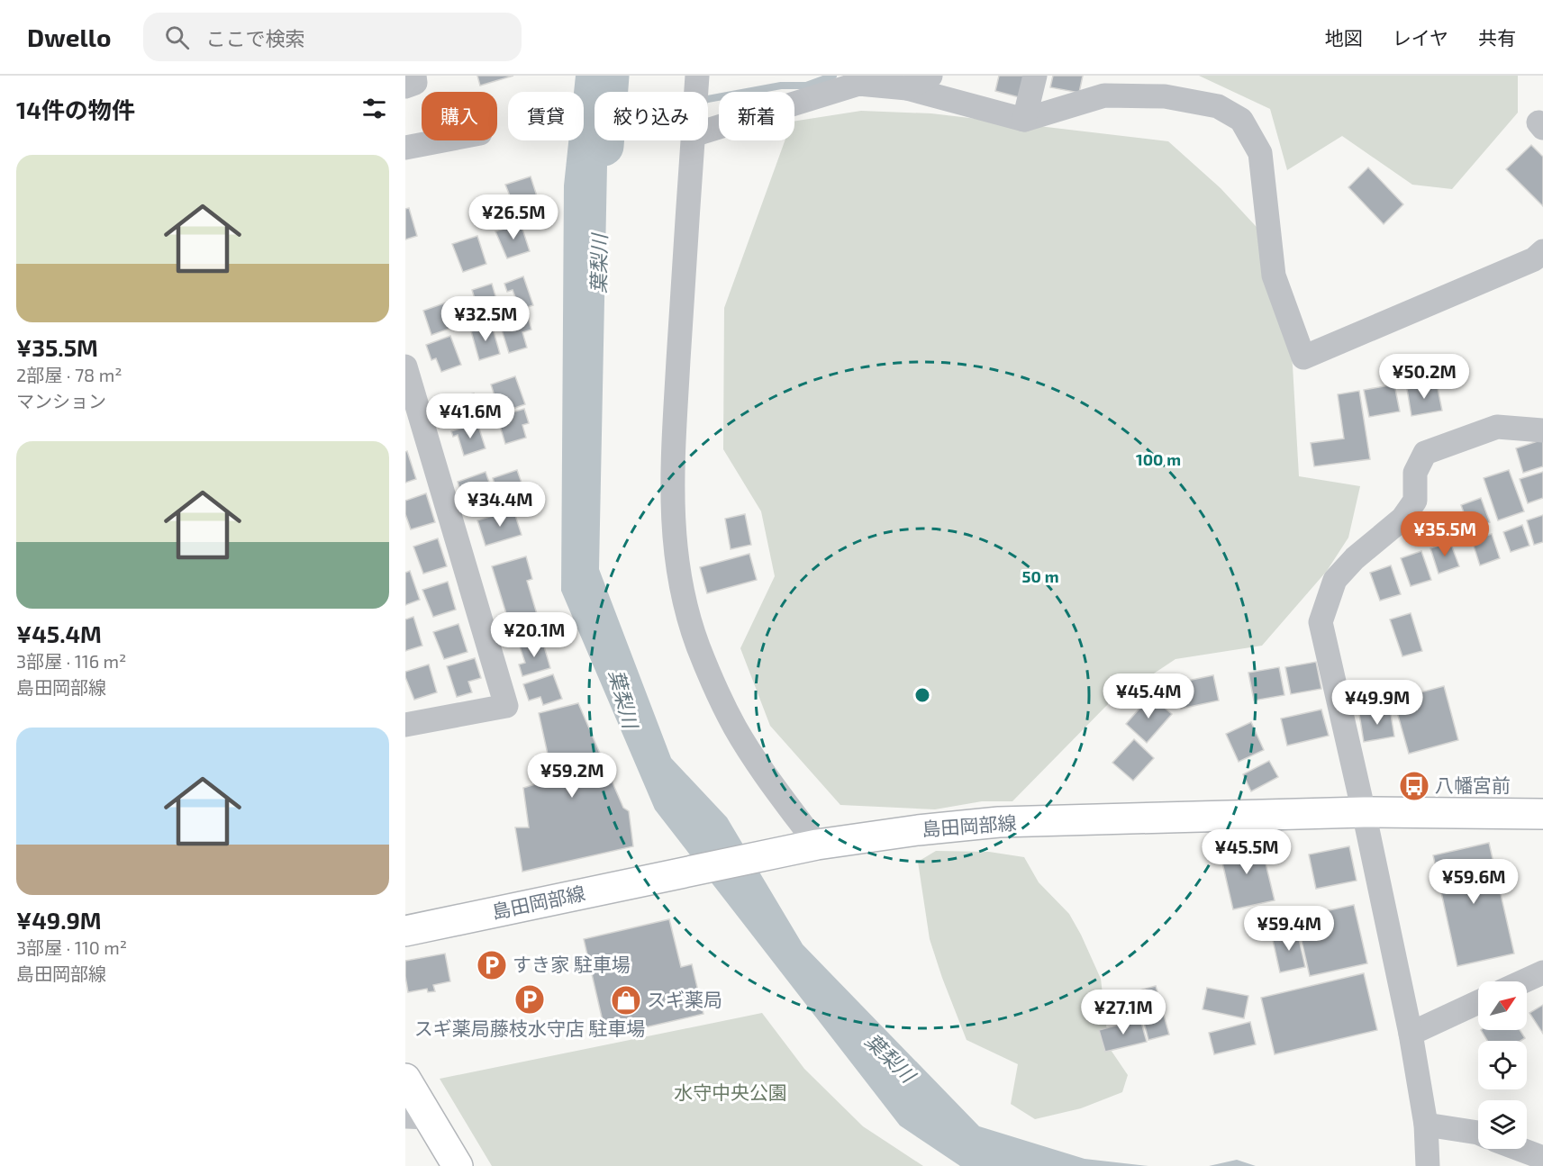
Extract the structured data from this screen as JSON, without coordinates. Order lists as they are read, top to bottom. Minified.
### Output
{"streets":{"main road":["島田岡部線"]},"water":["葉梨川"],"parks":["水守中央公園"],"places":{"bus stop":["八幡宮前"],"parking":["すき家 駐車場","スギ薬局藤枝水守店 駐車場"],"shop":["スギ薬局"]},"north":"top right","page":{"header":"Dwello","search":"ここで検索","nav":["地図","レイヤ","共有"],"heading":"14件の物件","chip":["購入","賃貸","絞り込み","新着"],"list":[{"name":"¥35.5M","note":"2部屋 · 78 m² · マンション"},{"name":"¥45.4M","note":"3部屋 · 116 m² · 島田岡部線"},{"name":"¥49.9M","note":"3部屋 · 110 m² · 島田岡部線"}],"price":["¥26.5M","¥32.5M","¥50.2M","¥41.6M","¥34.4M","¥35.5M","¥20.1M","¥45.4M","¥49.9M","¥59.2M","¥45.5M","¥59.6M","¥59.4M","¥27.1M"]},"rings":["100 m","50 m"]}
